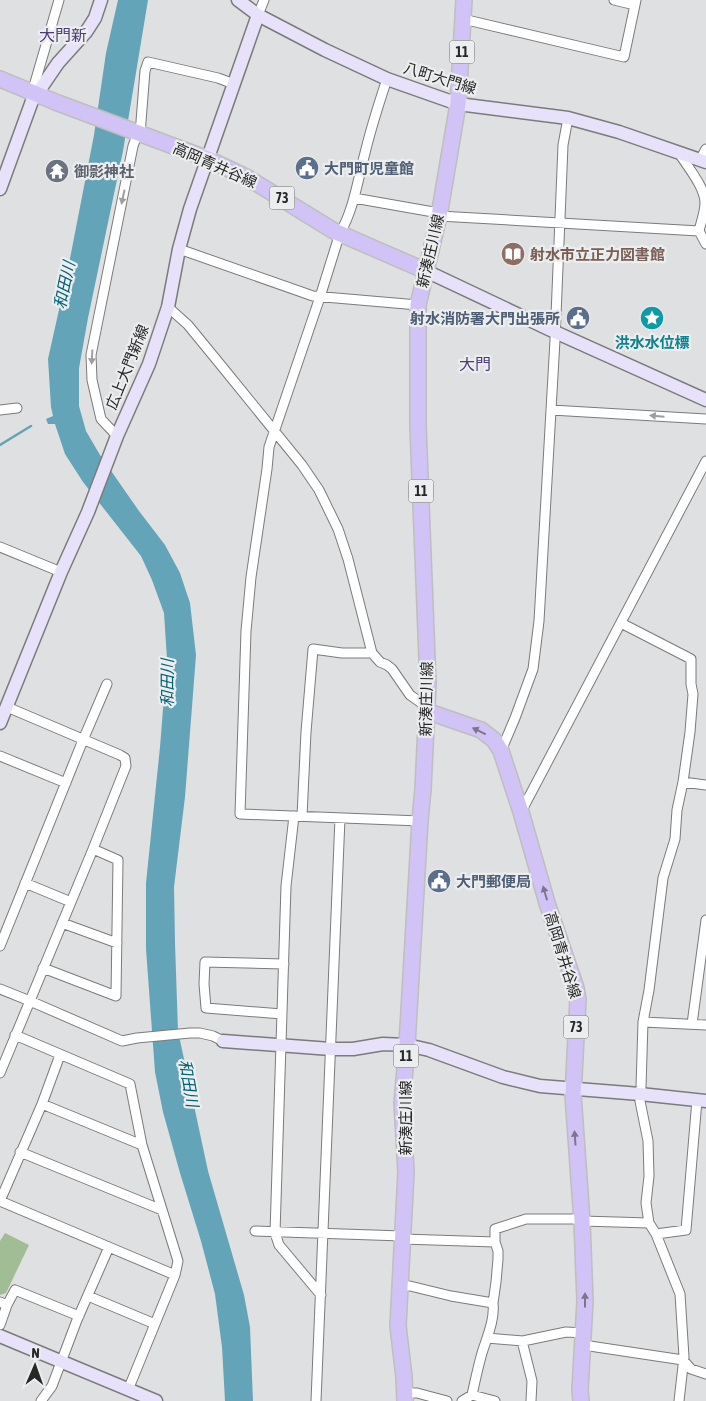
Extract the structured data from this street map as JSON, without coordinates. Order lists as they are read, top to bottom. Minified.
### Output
{"streets":{"main road":["11","八町大門線","高岡青井谷線","73","新湊庄川線","広上大門新線"]},"crossings":[["八町大門線","新湊庄川線"],["八町大門線","広上大門新線"],["高岡青井谷線","73"],["高岡青井谷線","新湊庄川線"],["高岡青井谷線","広上大門新線"]],"one_way":["高岡青井谷線"],"districts":["大門新","大門"],"water":["和田川"],"places":{"public building":["大門町児童館","射水消防署大門出張所","大門郵便局"],"temple":["御影神社"],"library":["射水市立正力図書館"],"place":["洪水水位標"]},"north":"top"}
